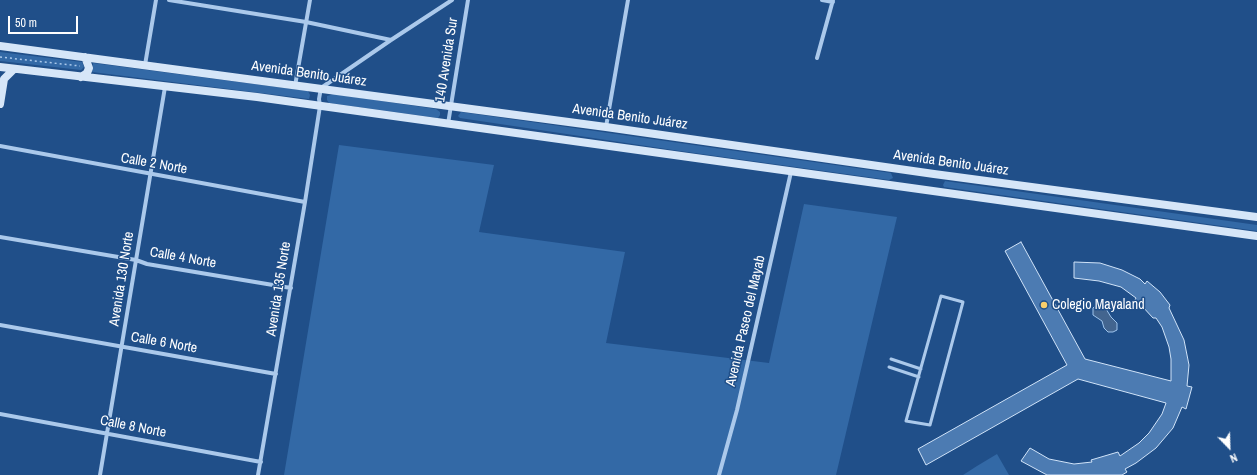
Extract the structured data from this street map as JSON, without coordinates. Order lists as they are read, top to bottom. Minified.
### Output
{"streets":{"main road":["Avenida Benito Juárez"],"street":["140 Avenida Sur","Calle 2 Norte","Calle 4 Norte","Avenida 130 Norte","Avenida 135 Norte","Avenida Paseo del Mayab","Calle 6 Norte","Calle 8 Norte"]},"crossings":[["140 Avenida Sur","Avenida Benito Juárez"],["Avenida Benito Juárez","Avenida 135 Norte"],["Calle 2 Norte","Avenida 130 Norte"],["Calle 2 Norte","Avenida 135 Norte"],["Calle 4 Norte","Avenida 130 Norte"],["Calle 4 Norte","Avenida 135 Norte"],["Avenida 130 Norte","Calle 6 Norte"],["Avenida 130 Norte","Calle 8 Norte"],["Avenida 135 Norte","Calle 6 Norte"],["Avenida 135 Norte","Calle 8 Norte"]],"places":["Colegio Mayaland"],"scale_bar":"50 m","north":"bottom right"}
